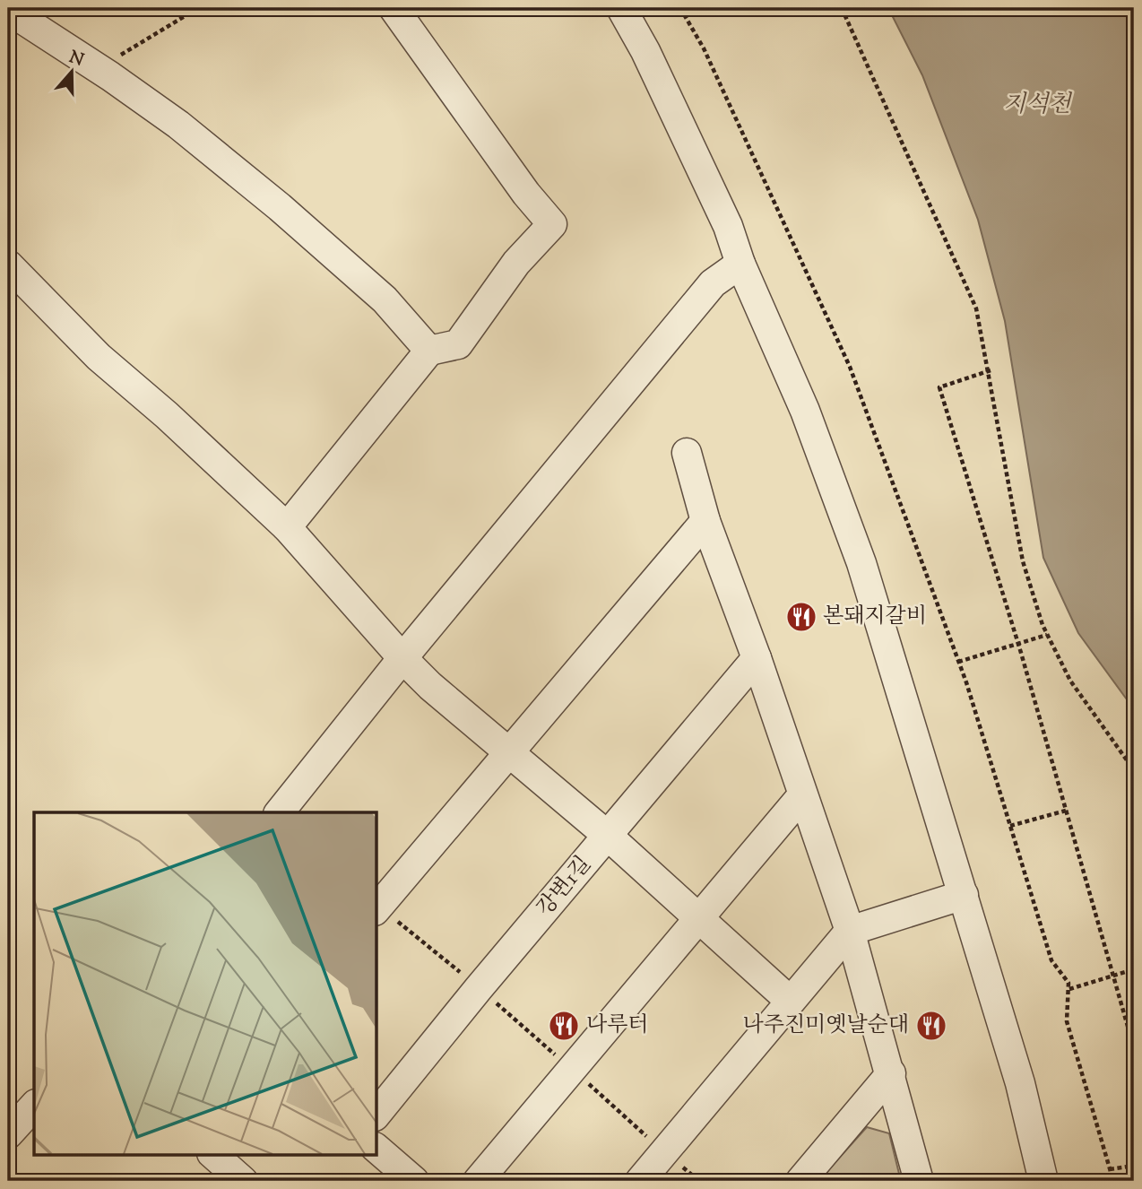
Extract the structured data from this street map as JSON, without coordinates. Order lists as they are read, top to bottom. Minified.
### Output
{"streets":{"street":["강변1길"]},"water":["지석천"],"places":{"restaurant":["본돼지갈비","나루터","나주진미옛날순대"]},"north":"top"}
